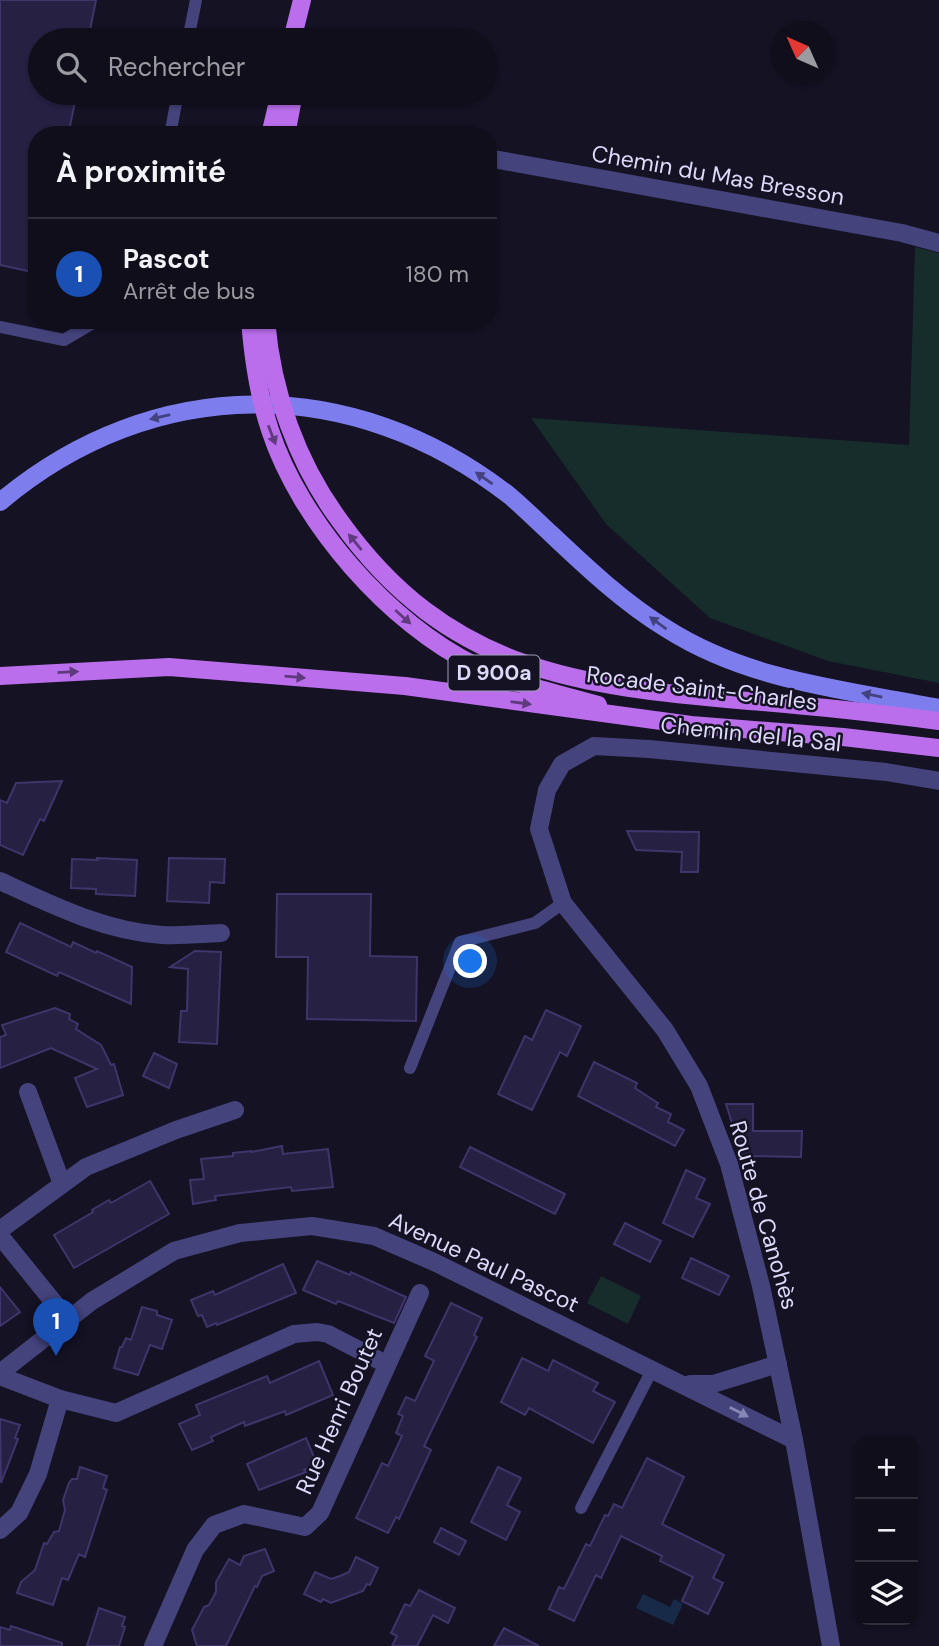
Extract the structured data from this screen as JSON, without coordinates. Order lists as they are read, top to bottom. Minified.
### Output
{"streets":{"main road":["D 900a","Rocade Saint-Charles"],"street":["Chemin du Mas Bresson","Chemin del la Sal","Route de Canohès","Avenue Paul Pascot","Rue Henri Boutet"]},"crossings":[["Chemin del la Sal","Route de Canohès"],["Route de Canohès","Avenue Paul Pascot"]],"north":"top left","page":{"search":"Rechercher","heading":"À proximité","list":[{"mark":"1","name":"Pascot","note":"Arrêt de bus","value":"180 m"}],"pins":"1","map_buttons":["+","−"]}}
